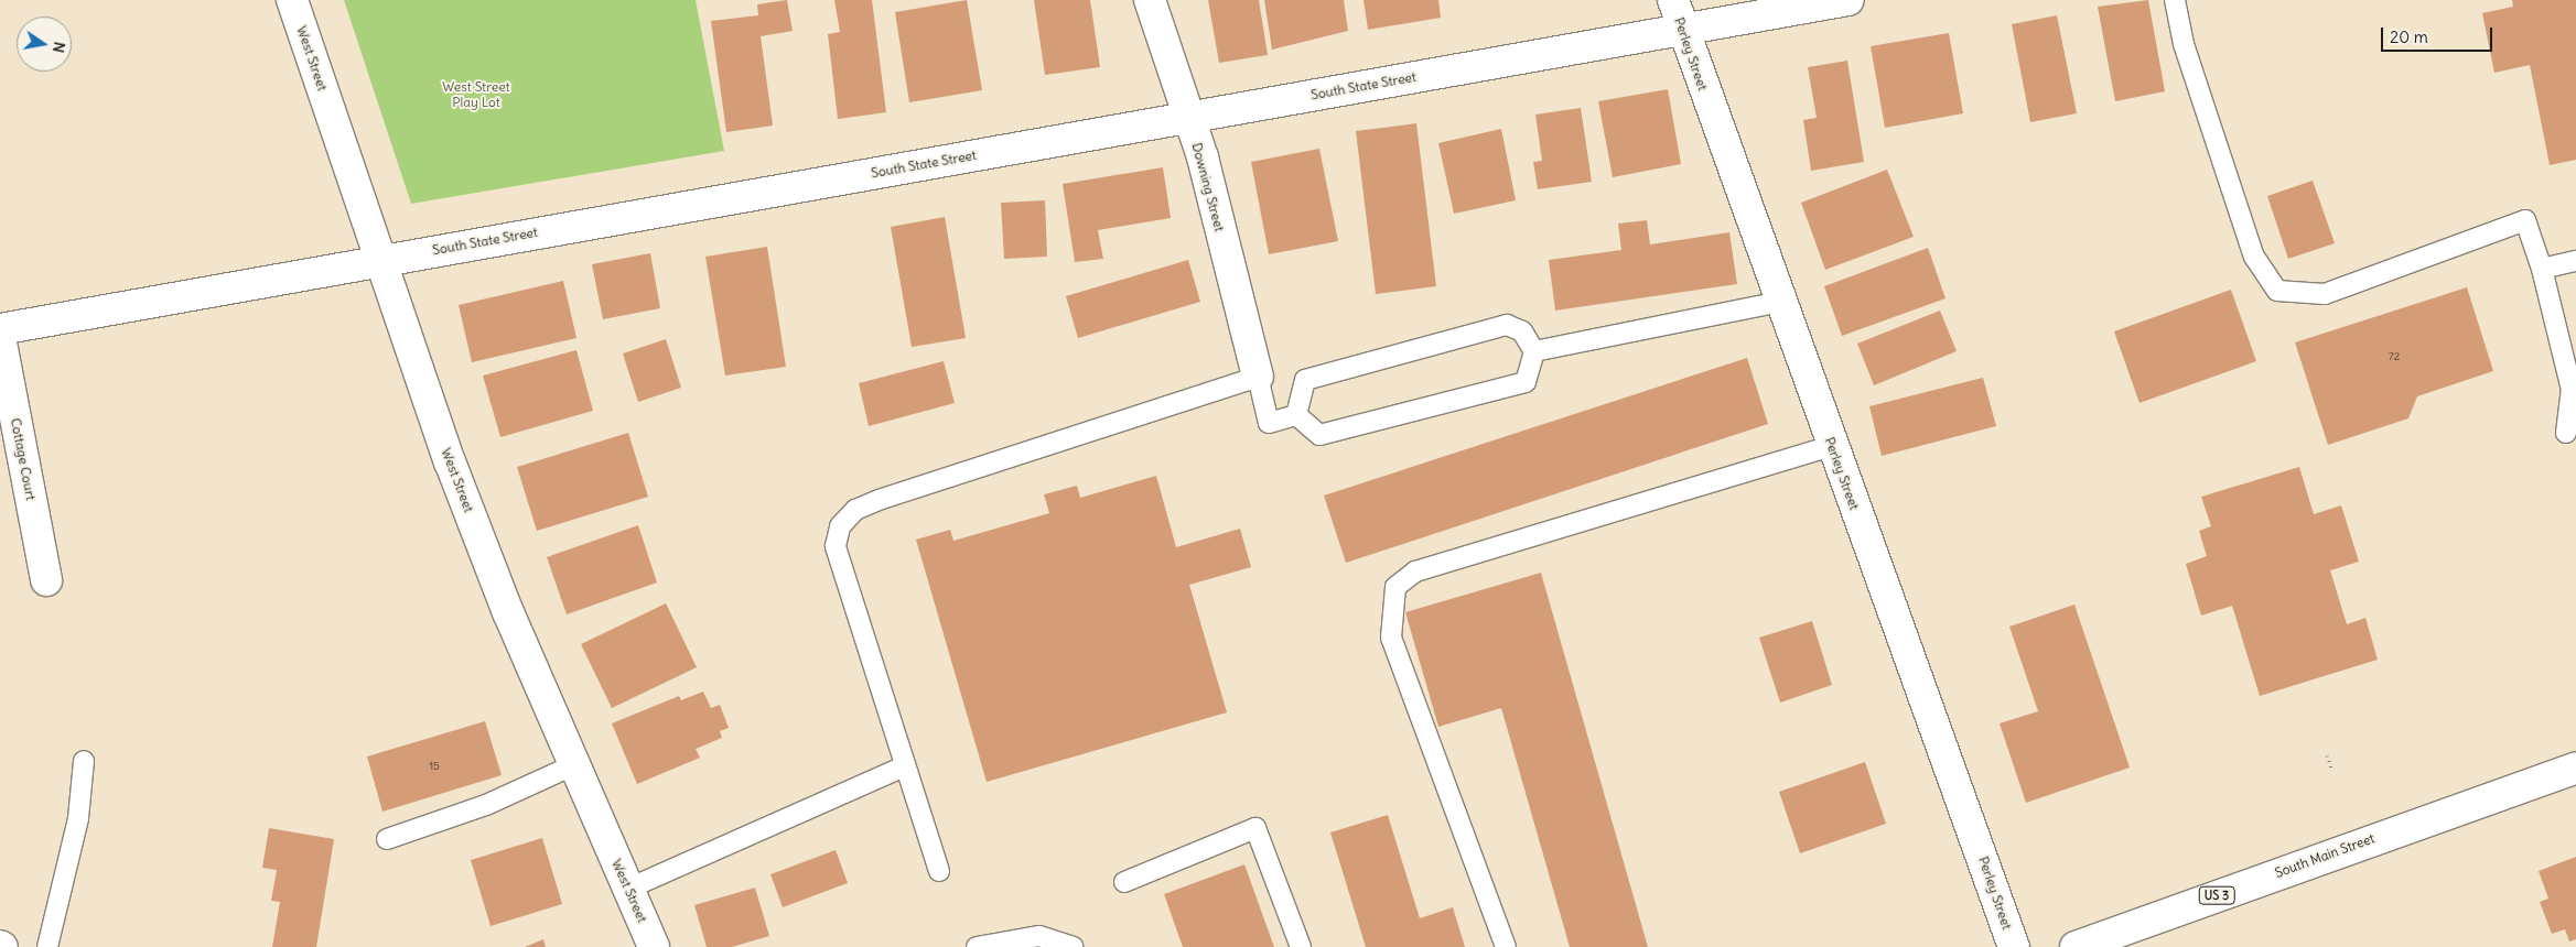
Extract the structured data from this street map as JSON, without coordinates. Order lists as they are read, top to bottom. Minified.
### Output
{"streets":{"street":["Perley Street","West Street","South State Street","Downing Street","Cottage Court","South Main Street","US 3"]},"crossings":[["Perley Street","South State Street"],["West Street","South State Street"],["South State Street","Downing Street"]],"parks":["West Street Play Lot"],"house_numbers":["72","15"],"scale_bar":"20 m","north":"right"}
